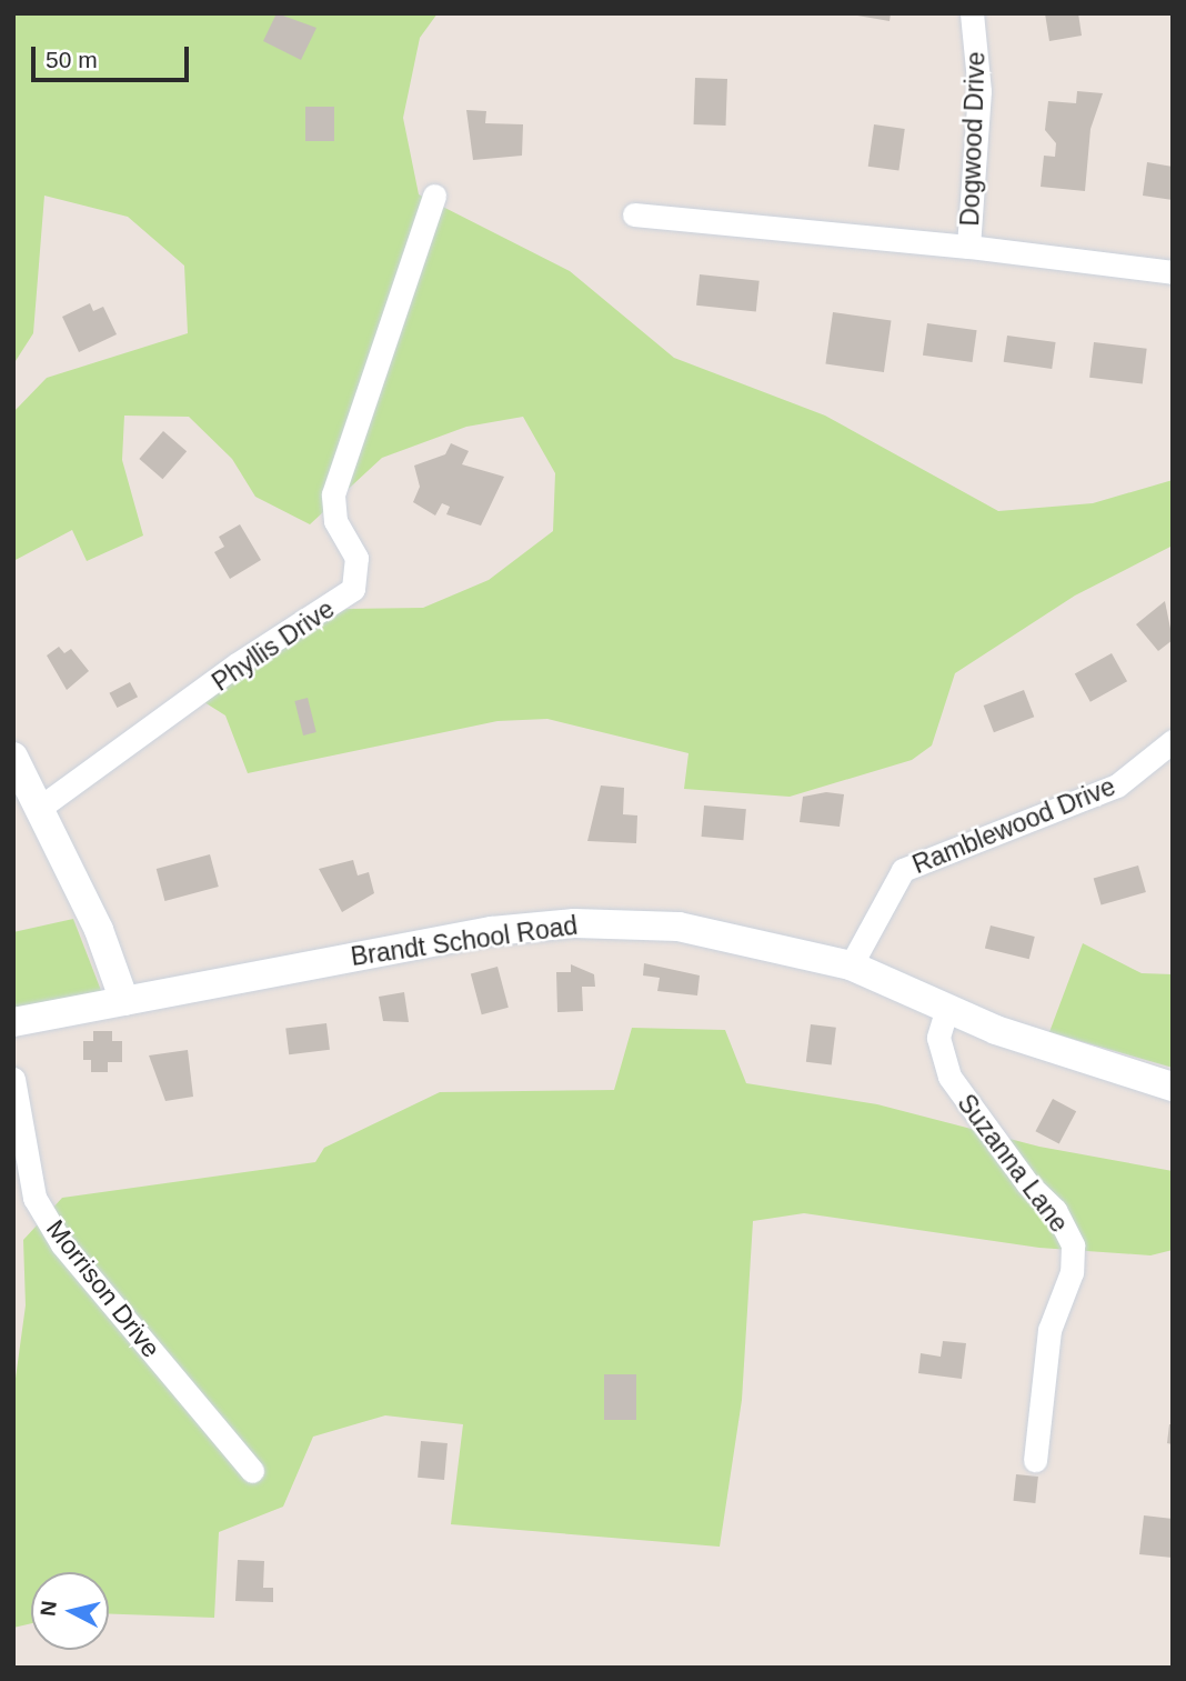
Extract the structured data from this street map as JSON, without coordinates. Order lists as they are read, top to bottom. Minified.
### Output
{"streets":{"street":["Dogwood Drive","Phyllis Drive","Ramblewood Drive","Brandt School Road","Suzanna Lane","Morrison Drive"]},"crossings":[["Ramblewood Drive","Brandt School Road"],["Brandt School Road","Suzanna Lane"]],"scale_bar":"50 m","north":"left"}
